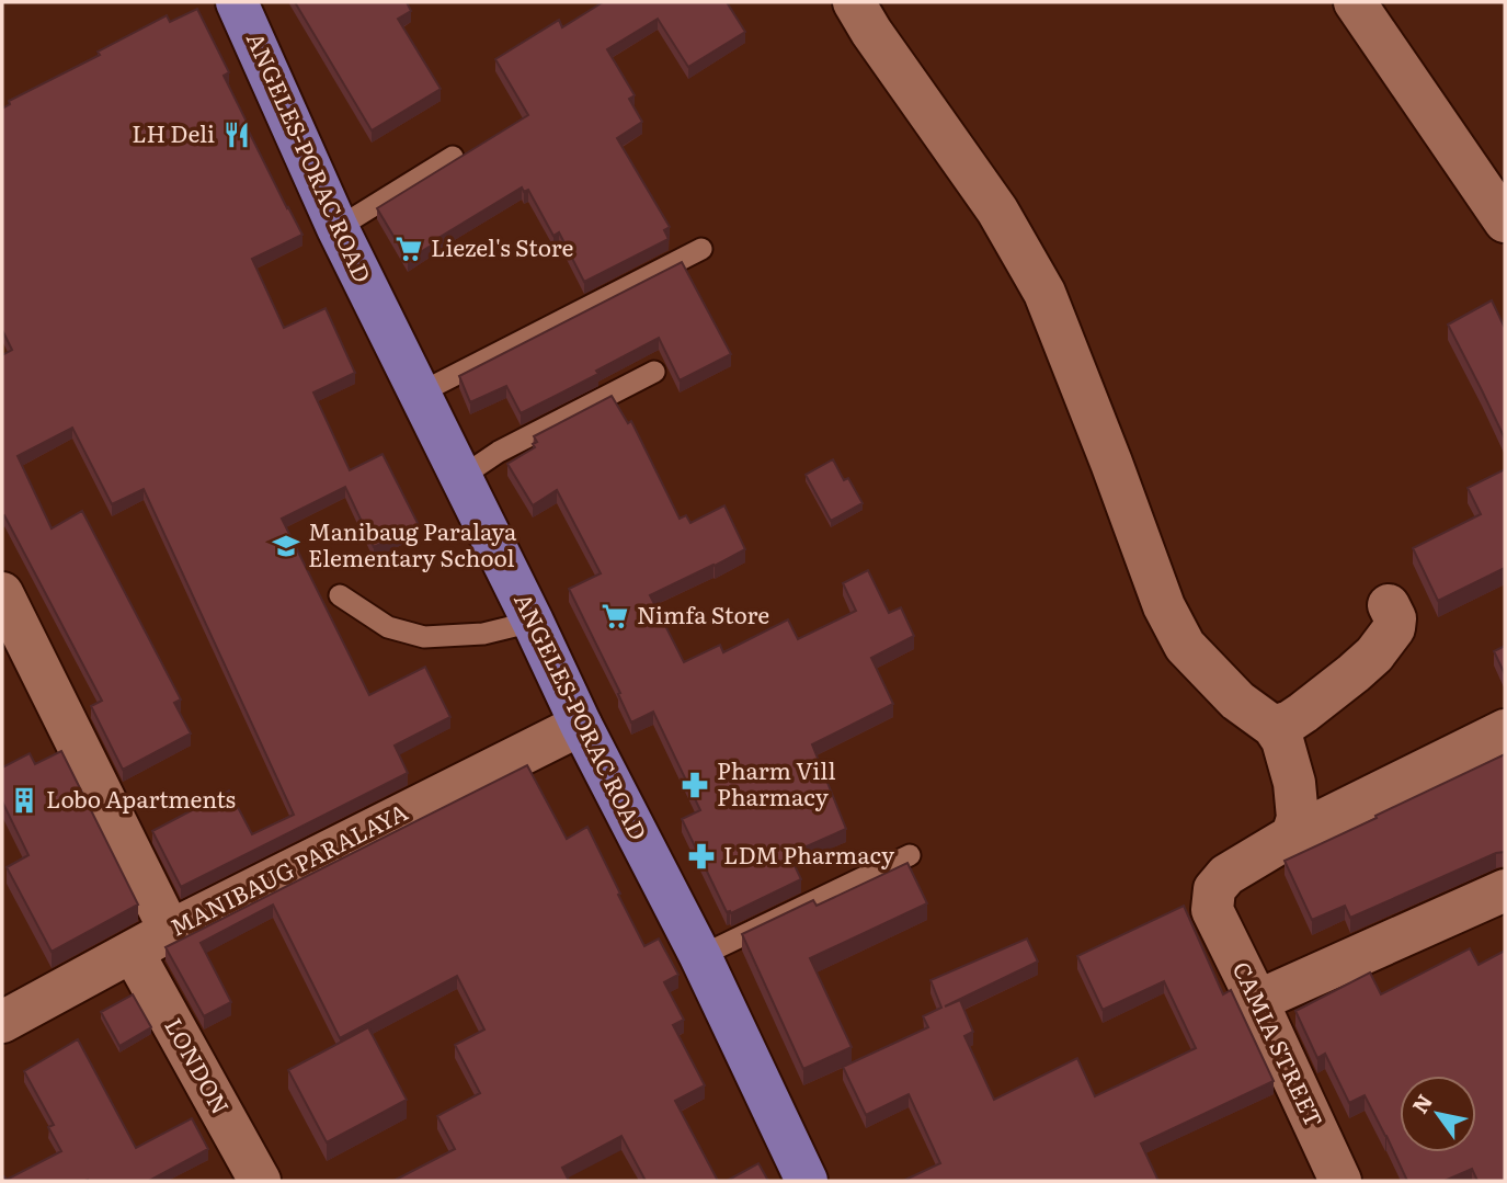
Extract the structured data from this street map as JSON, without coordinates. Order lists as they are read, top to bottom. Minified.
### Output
{"streets":{"main road":["ANGELES-PORAC ROAD"],"street":["MANIBAUG PARALAYA","CAMIA STREET","LONDON"]},"crossings":[["ANGELES-PORAC ROAD","MANIBAUG PARALAYA"],["MANIBAUG PARALAYA","LONDON"]],"places":{"restaurant":["LH Deli"],"supermarket":["Liezel's Store","Nimfa Store"],"school or university":["Manibaug Paralaya Elementary School"],"pharmacy":["Pharm Vill Pharmacy","LDM Pharmacy"],"building":["Lobo Apartments"]},"north":"top left"}
